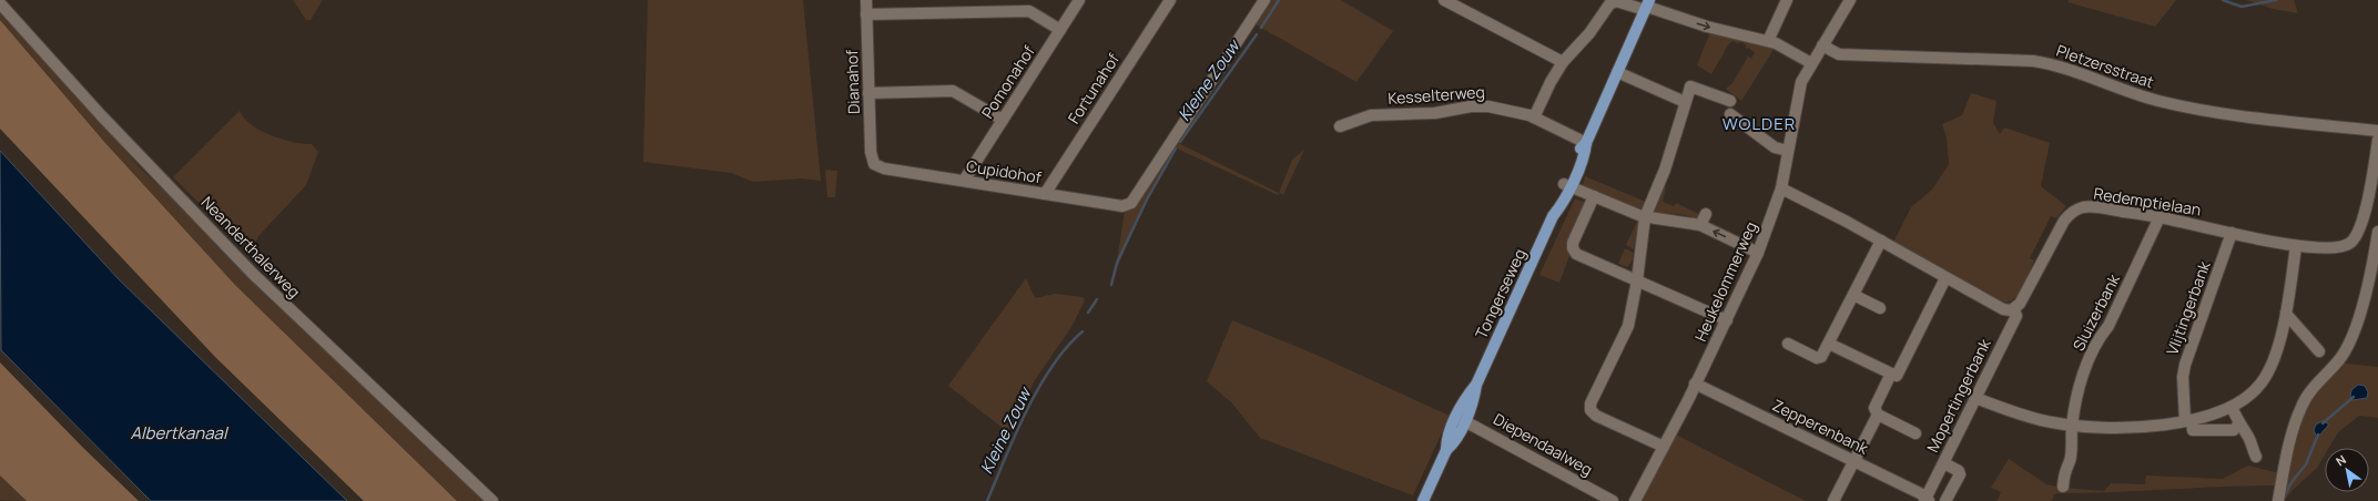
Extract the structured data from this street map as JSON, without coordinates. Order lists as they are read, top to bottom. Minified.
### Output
{"streets":{"main road":["Tongerseweg"],"street":["Pletzersstraat","Dianahof","Pomonahof","Fortunahof","Kesselterweg","Cupidohof","Redemptielaan","Neanderthalerweg","Heukelommerweg","Vlijtingerbank","Sluizerbank","Mopertingerbank","Zepperenbank","Diependaalweg"]},"crossings":[["Pletzersstraat","Heukelommerweg"],["Dianahof","Cupidohof"],["Pomonahof","Cupidohof"],["Fortunahof","Cupidohof"],["Kesselterweg","Tongerseweg"],["Redemptielaan","Vlijtingerbank"],["Redemptielaan","Sluizerbank"],["Redemptielaan","Mopertingerbank"],["Heukelommerweg","Zepperenbank"],["Tongerseweg","Diependaalweg"],["Mopertingerbank","Zepperenbank"]],"districts":["WOLDER"],"water":["Kleine Zouw","Albertkanaal"],"north":"top left"}
